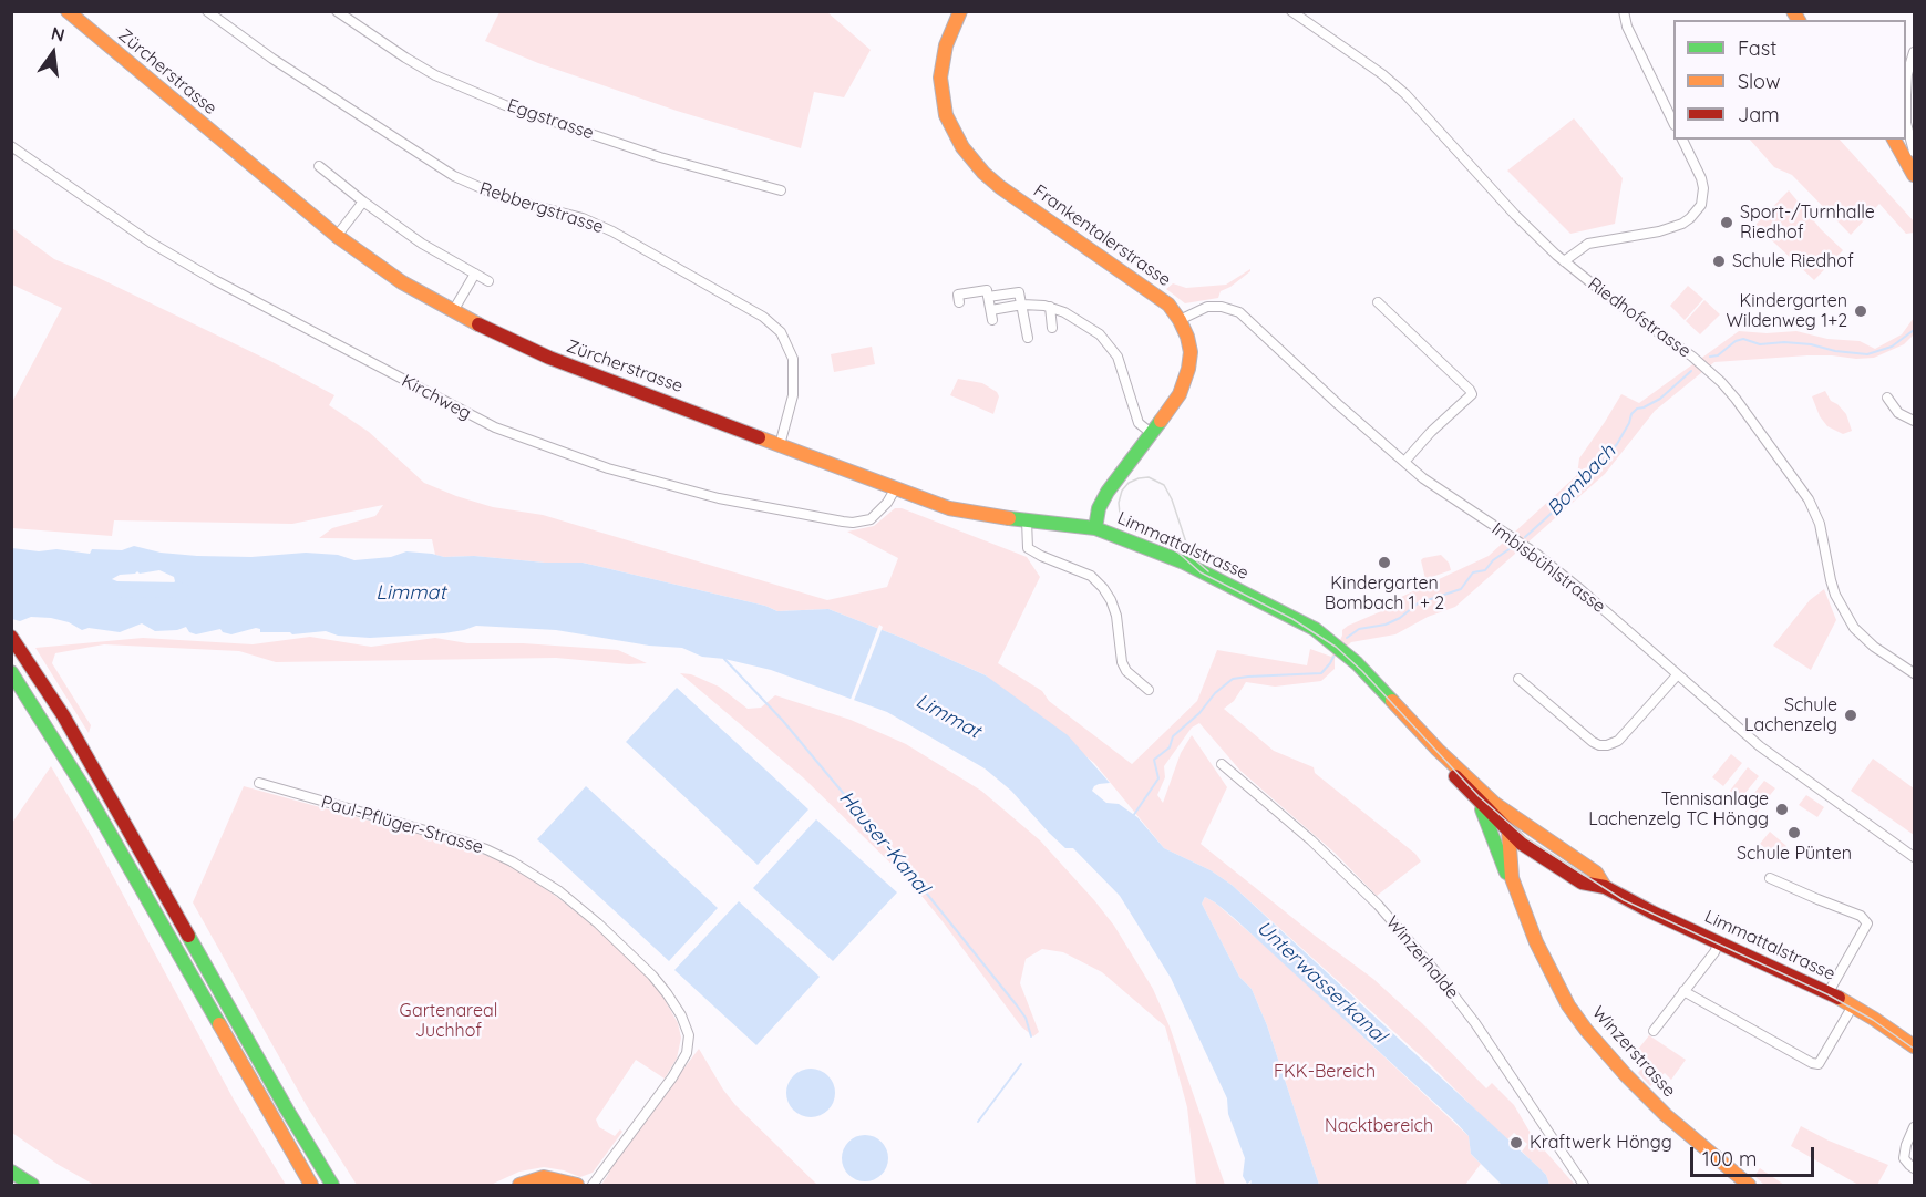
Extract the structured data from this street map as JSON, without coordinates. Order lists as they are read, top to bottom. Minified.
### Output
{"streets":{"main road":["Zürcherstrasse","Frankentalerstrasse","Limmattalstrasse","Winzerstrasse"],"street":["Eggstrasse","Rebbergstrasse","Riedhofstrasse","Kirchweg","Imbisbühlstrasse","Paul-Pflüger-Strasse","Winzerhalde"]},"crossings":[["Zürcherstrasse","Rebbergstrasse"],["Zürcherstrasse","Limmattalstrasse"],["Rebbergstrasse","Limmattalstrasse"],["Frankentalerstrasse","Limmattalstrasse"],["Frankentalerstrasse","Imbisbühlstrasse"],["Kirchweg","Limmattalstrasse"],["Limmattalstrasse","Winzerstrasse"]],"water":["Bombach","Limmat","Hauser-Kanal","Unterwasserkanal"],"parks":["Gartenareal Juchhof","FKK-Bereich","Nacktbereich"],"places":["Sport-/Turnhalle Riedhof","Schule Riedhof","Kindergarten Wildenweg 1+2","Kindergarten Bombach 1 + 2","Schule Lachenzelg","Tennisanlage Lachenzelg TC Höngg","Schule Pünten","Kraftwerk Höngg"],"legend":["Fast","Slow","Jam"],"scale_bar":"100 m","north":"top"}
